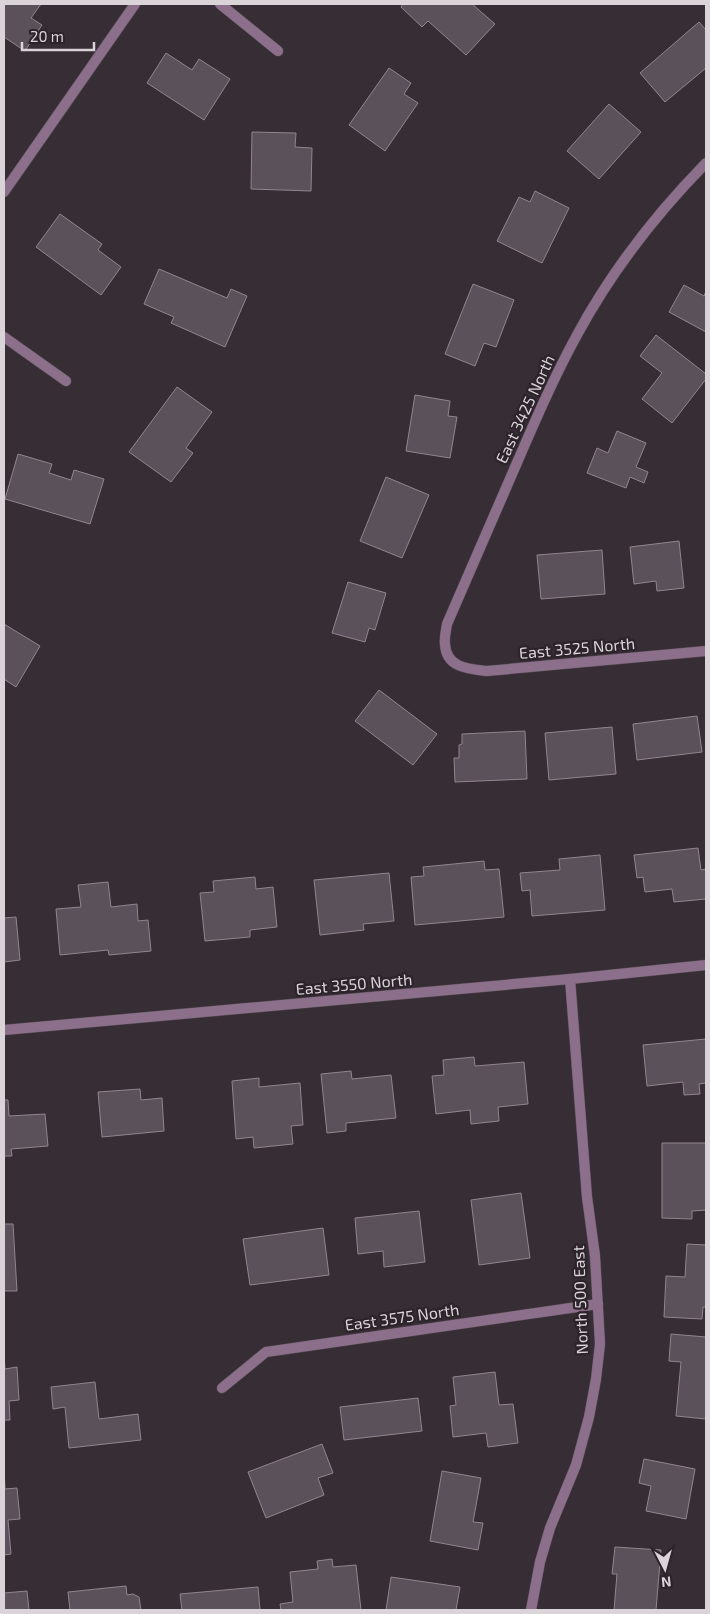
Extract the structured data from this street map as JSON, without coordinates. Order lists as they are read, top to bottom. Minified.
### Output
{"streets":{"street":["East 3425 North","East 3525 North","East 3550 North","North 500 East","East 3575 North"]},"crossings":[["East 3425 North","East 3525 North"],["East 3550 North","North 500 East"],["North 500 East","East 3575 North"]],"scale_bar":"20 m","north":"bottom"}
